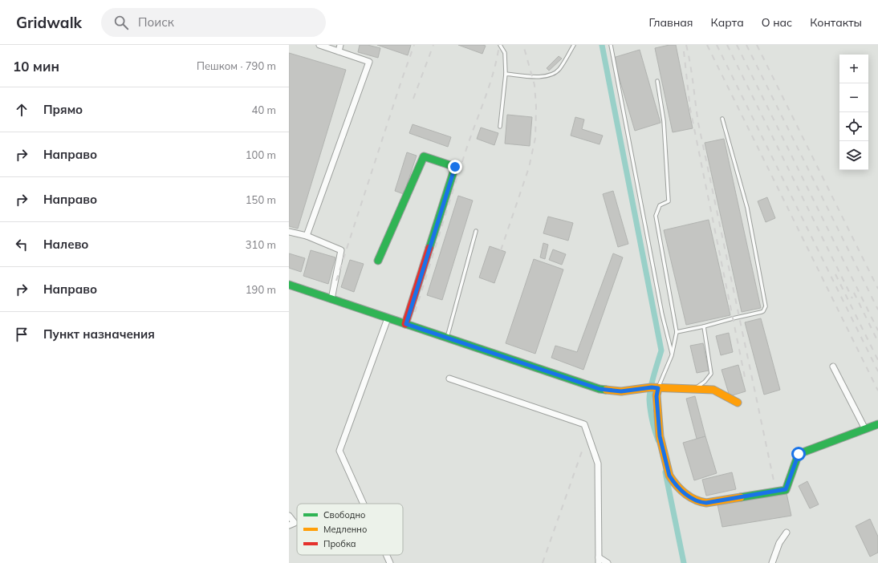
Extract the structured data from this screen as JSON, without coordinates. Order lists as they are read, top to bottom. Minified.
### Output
{"legend":["Свободно","Медленно","Пробка"],"page":{"header":"Gridwalk","search":"Поиск","nav":["Главная","Карта","О нас","Контакты"],"heading":["10 мин","Пешком · 790 m"],"map_buttons":["+","−"],"list":[["Прямо","40 m"],["Направо","100 m"],["Направо","150 m"],["Налево","310 m"],["Направо","190 m"],"Пункт назначения"]}}
